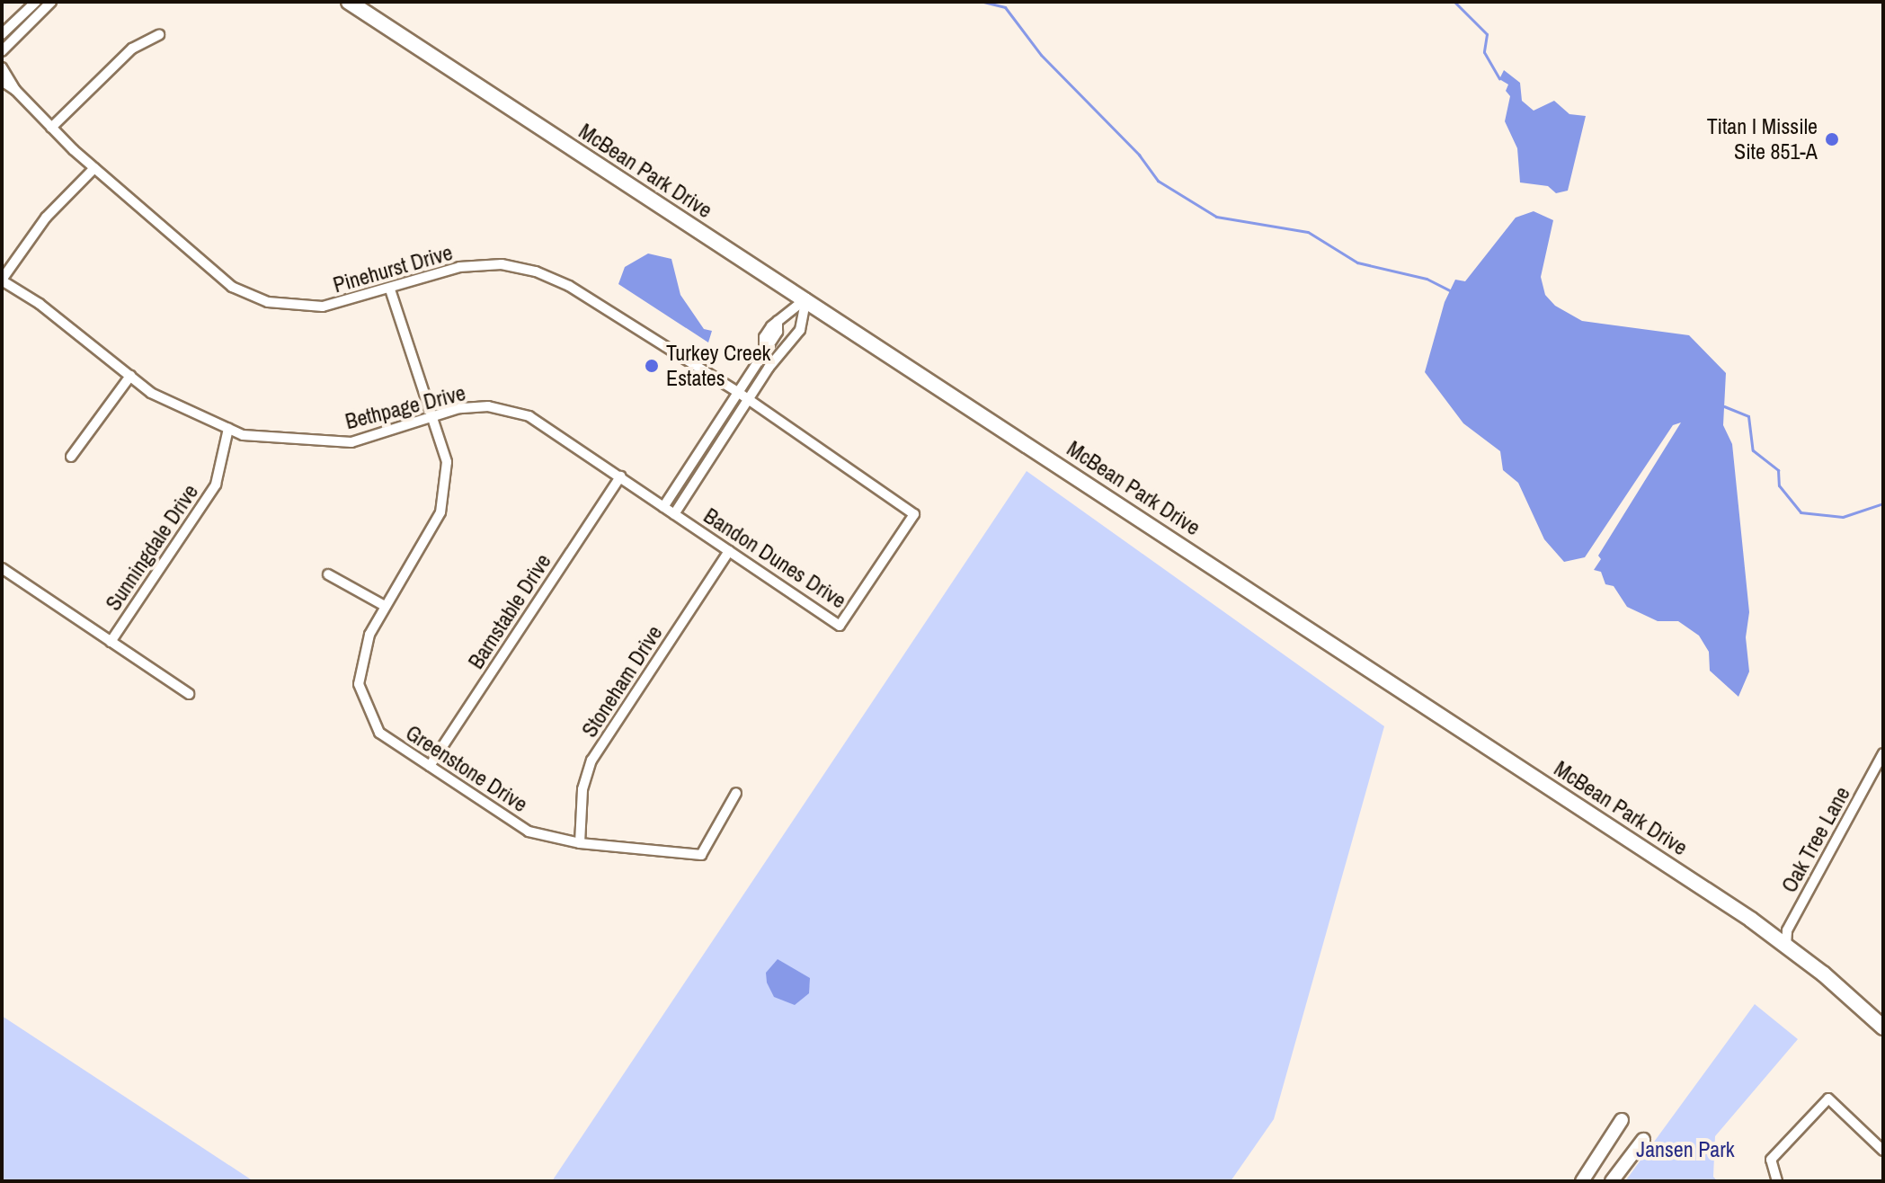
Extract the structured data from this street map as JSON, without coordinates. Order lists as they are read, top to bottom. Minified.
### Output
{"streets":{"main road":["McBean Park Drive"],"street":["Pinehurst Drive","Bethpage Drive","Sunningdale Drive","Bandon Dunes Drive","Barnstable Drive","Stoneham Drive","Greenstone Drive","Oak Tree Lane"]},"crossings":[["McBean Park Drive","Oak Tree Lane"],["Pinehurst Drive","Bandon Dunes Drive"],["Pinehurst Drive","Greenstone Drive"],["Bethpage Drive","Sunningdale Drive"],["Bethpage Drive","Bandon Dunes Drive"],["Bethpage Drive","Barnstable Drive"],["Bethpage Drive","Greenstone Drive"],["Bandon Dunes Drive","Stoneham Drive"],["Barnstable Drive","Greenstone Drive"],["Stoneham Drive","Greenstone Drive"]],"parks":["Jansen Park"],"places":["Titan I Missile Site 851-A","Turkey Creek Estates"]}
